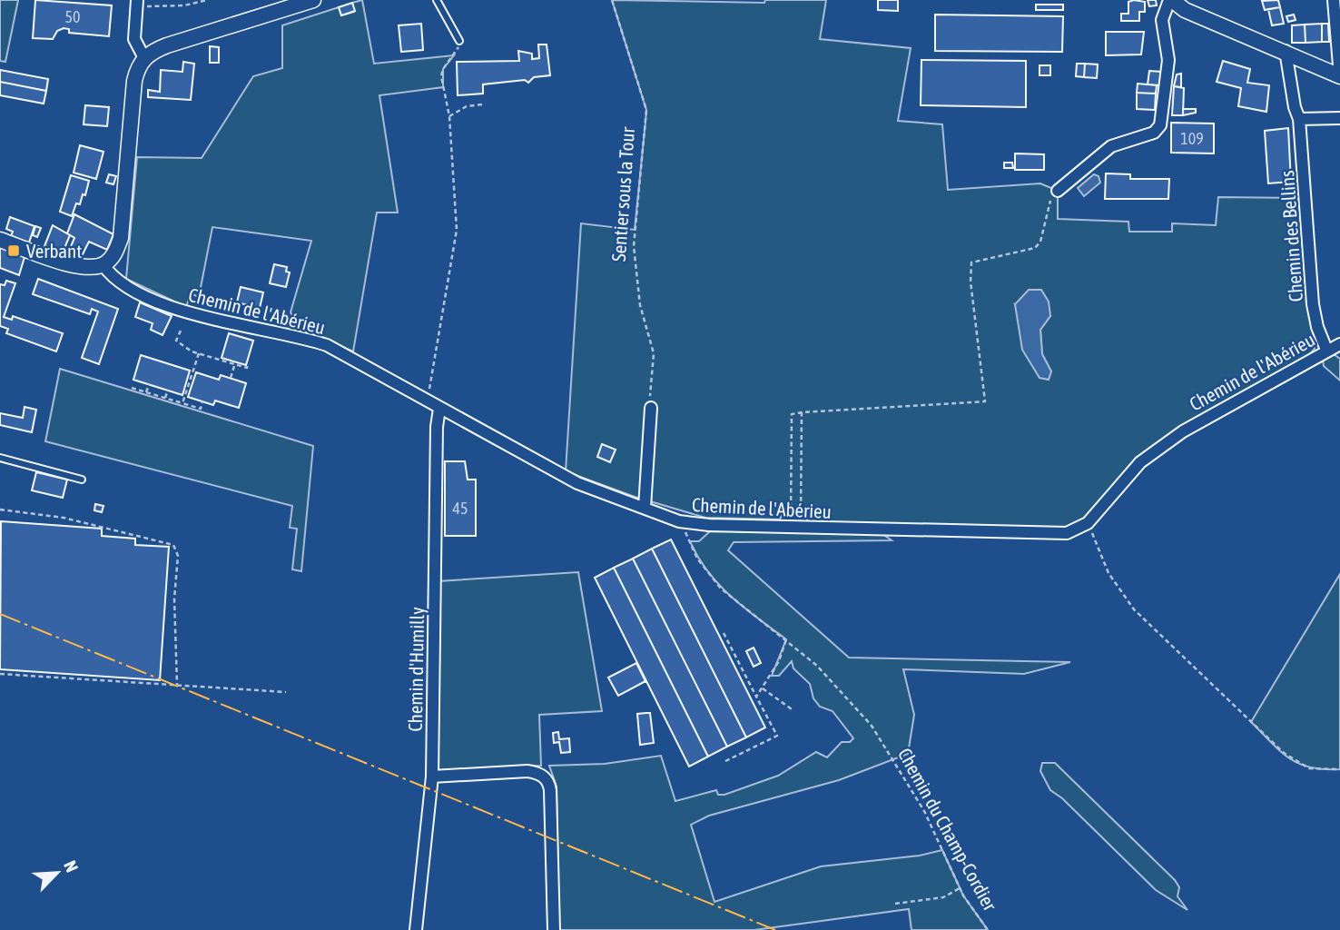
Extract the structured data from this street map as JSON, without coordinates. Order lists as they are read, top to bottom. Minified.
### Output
{"streets":{"street":["Chemin des Bellins","Chemin de l'Abérieu","Chemin d'Humilly"],"path":["Sentier sous la Tour","Chemin du Champ-Cordier"]},"crossings":[["Chemin des Bellins","Chemin de l'Abérieu"],["Chemin de l'Abérieu","Chemin d'Humilly"],["Chemin de l'Abérieu","Chemin du Champ-Cordier"]],"places":{"transit":["Verbant"]},"house_numbers":["50","109","45"],"north":"top right"}
